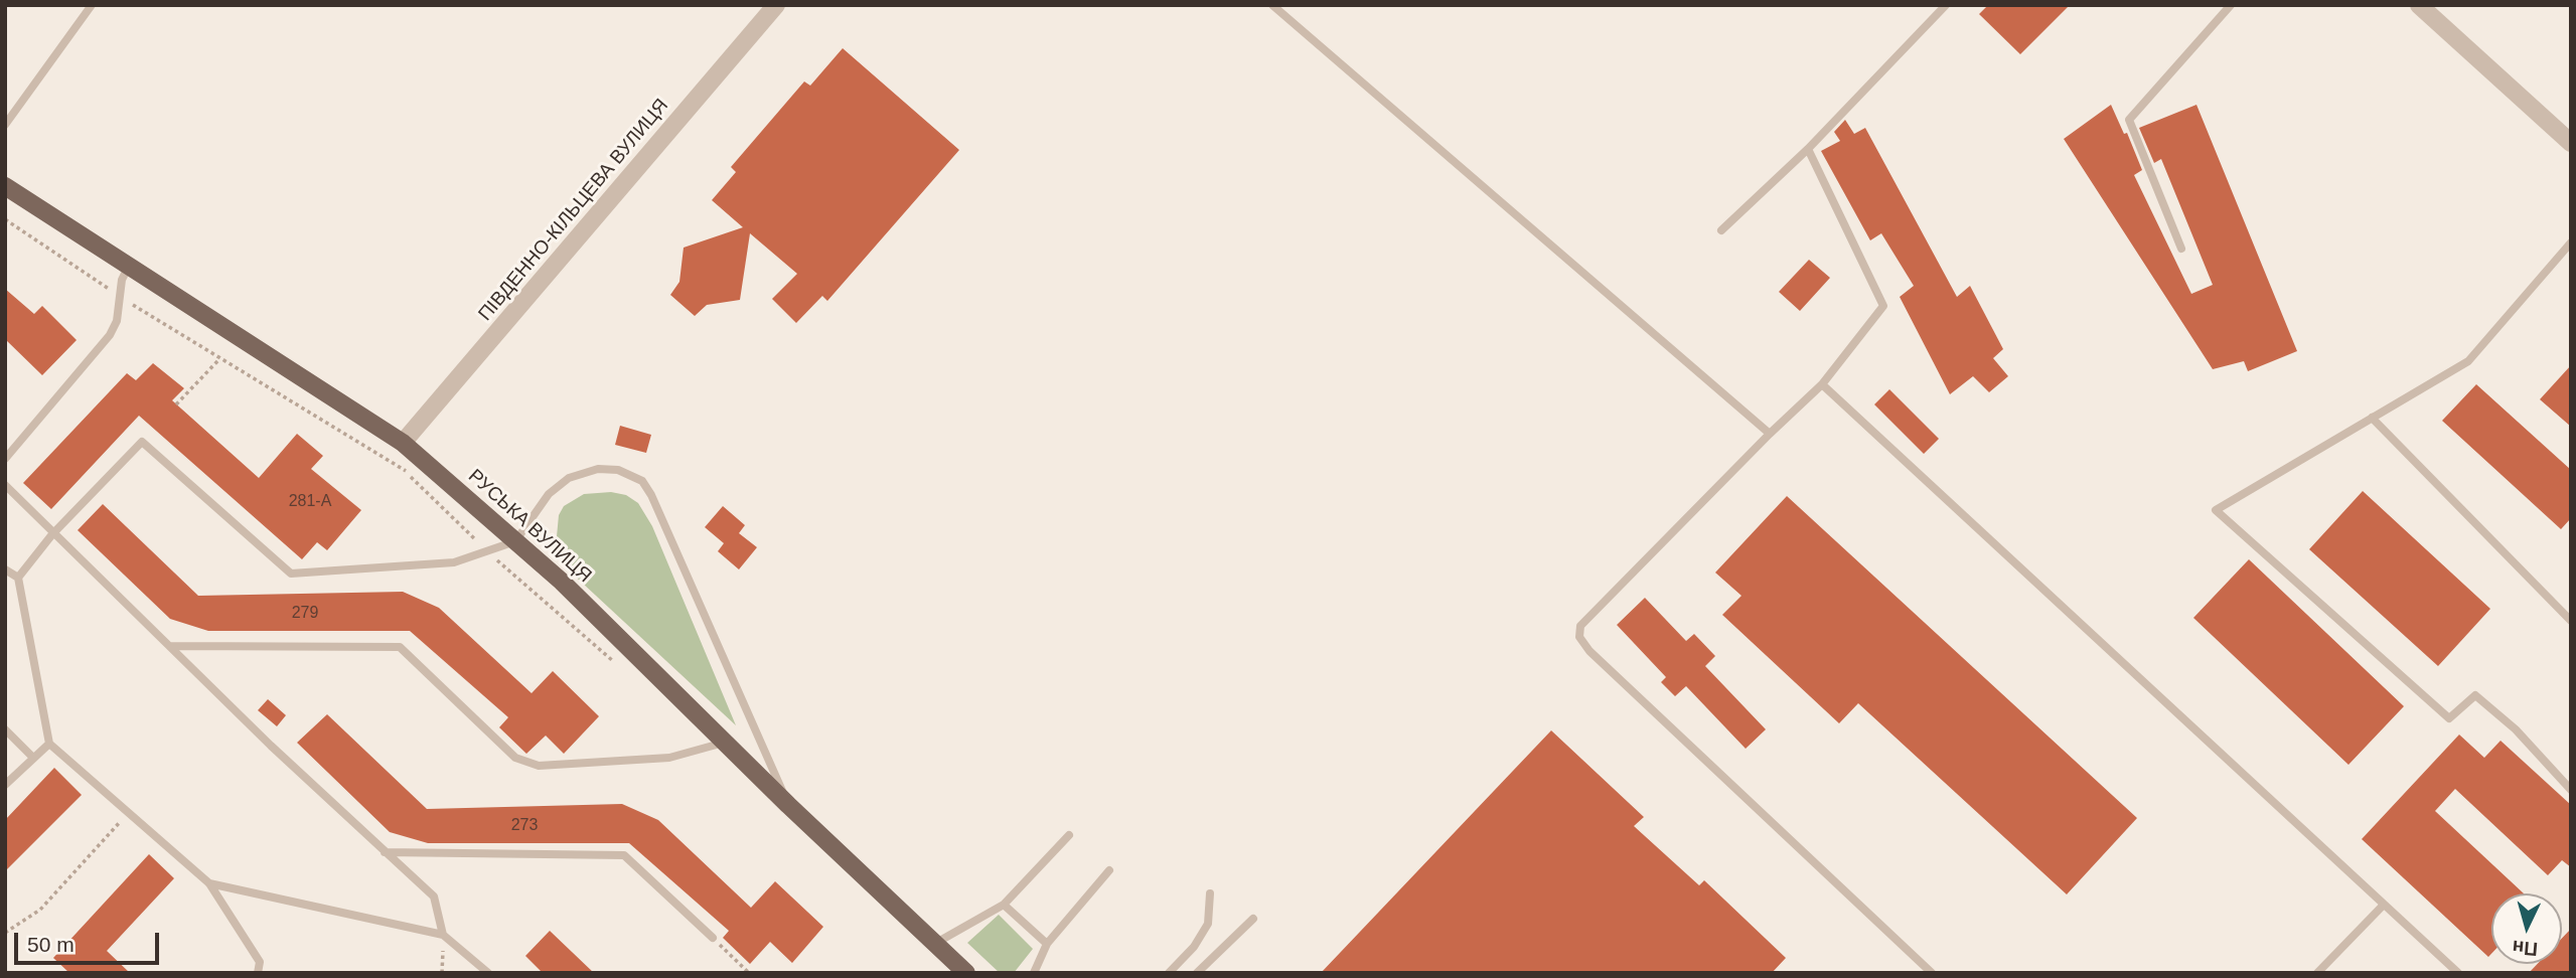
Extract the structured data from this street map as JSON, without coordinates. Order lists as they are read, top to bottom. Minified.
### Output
{"streets":{"main road":["РУСЬКА ВУЛИЦЯ"],"street":["ПІВДЕННО-КІЛЬЦЕВА ВУЛИЦЯ"]},"crossings":[["ПІВДЕННО-КІЛЬЦЕВА ВУЛИЦЯ","РУСЬКА ВУЛИЦЯ"]],"house_numbers":["281-А","279","273"],"scale_bar":"50 m","north":"bottom"}
